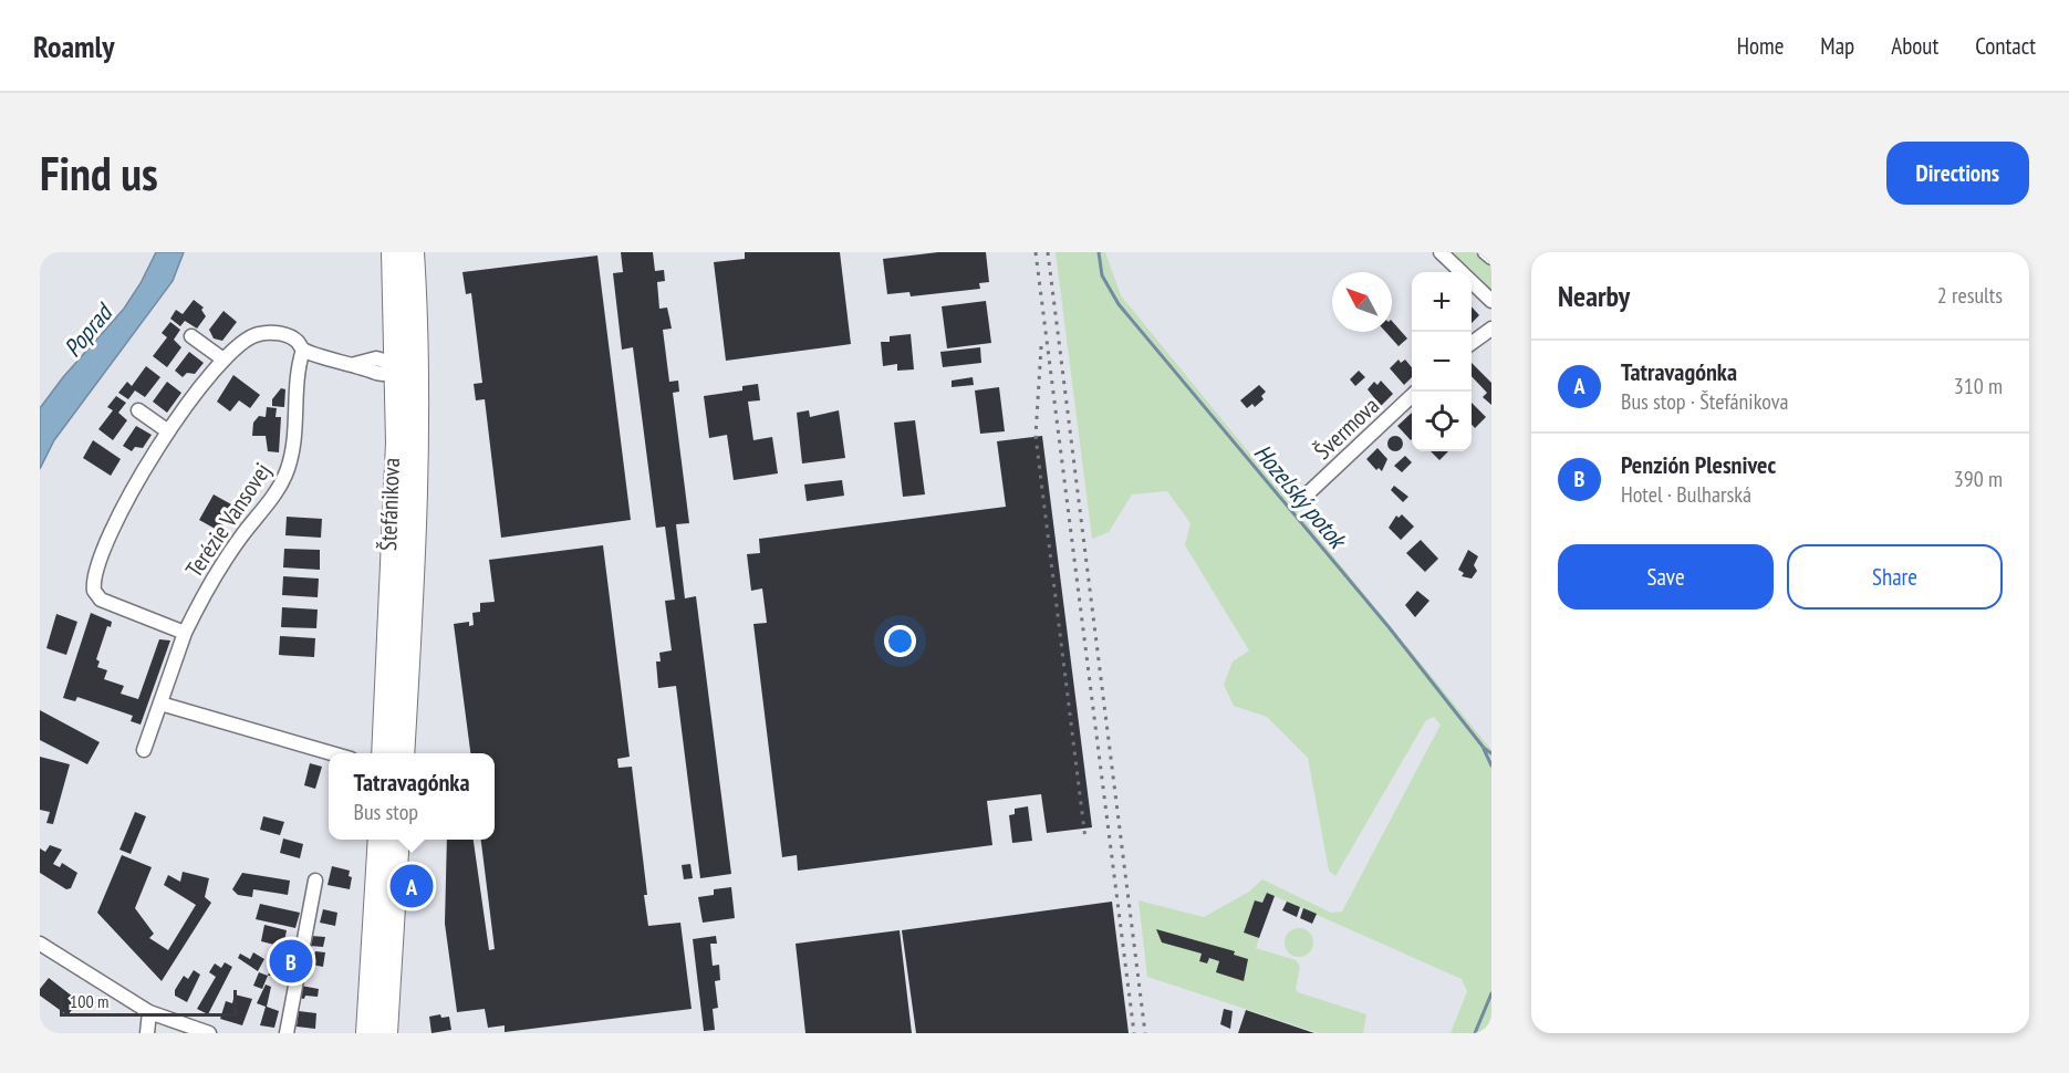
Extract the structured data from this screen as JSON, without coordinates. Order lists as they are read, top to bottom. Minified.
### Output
{"streets":{"main road":["Štefánikova"],"street":["Švermova","Terézie Vansovej"]},"water":["Poprad","Hozelský potok"],"scale_bar":"100 m","north":"top left","page":{"header":"Roamly","nav":["Home","Map","About","Contact"],"buttons":["Directions",["Save","Share"]],"title":"Find us","heading":["Nearby","2 results"],"map_buttons":["+","−"],"list":[{"mark":"A","name":"Tatravagónka","note":"Bus stop · Štefánikova","value":"310 m"},{"mark":"B","name":"Penzión Plesnivec","note":"Hotel · Bulharská","value":"390 m"}],"popup":["Tatravagónka","Bus stop"],"pins":["A","B"],"scale":"100 m"}}
